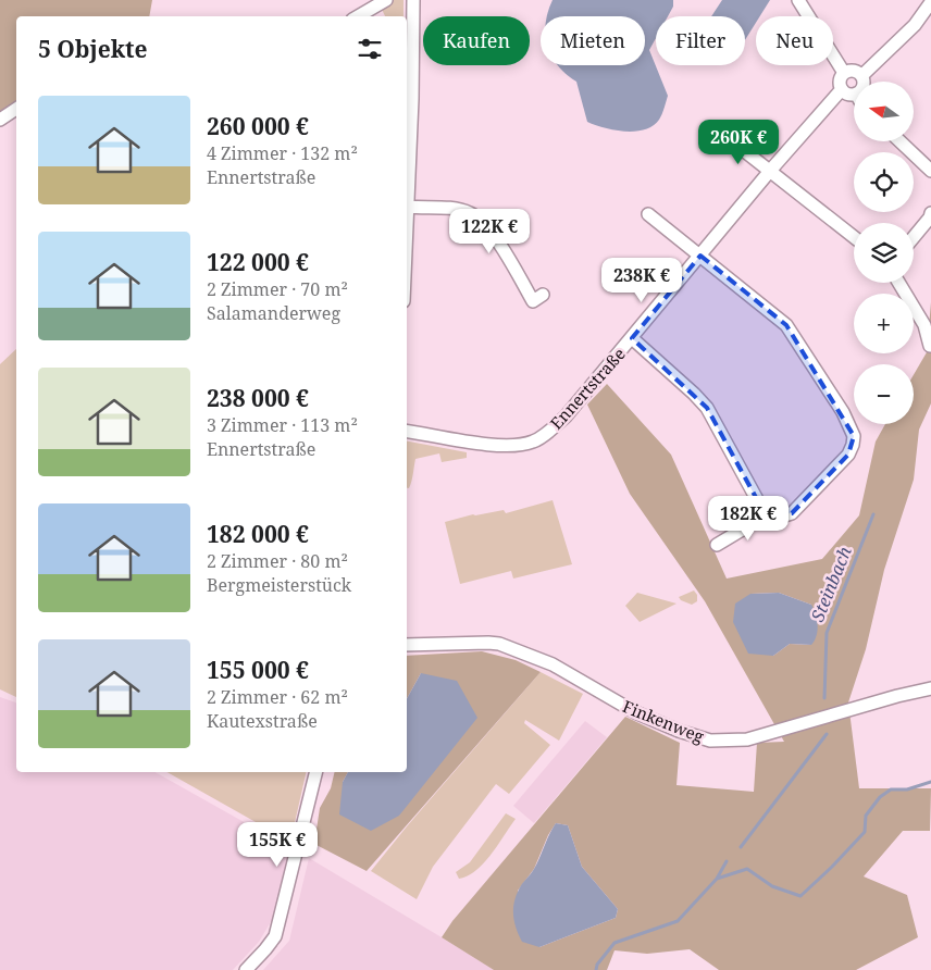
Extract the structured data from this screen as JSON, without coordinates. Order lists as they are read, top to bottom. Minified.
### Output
{"streets":{"street":["Ennertstraße","Finkenweg"]},"water":["Steinbach"],"north":"left","page":{"chip":["Kaufen","Mieten","Filter","Neu"],"heading":"5 Objekte","map_buttons":["+","−"],"list":[{"name":"260 000 €","note":"4 Zimmer · 132 m² · Ennertstraße"},{"name":"122 000 €","note":"2 Zimmer · 70 m² · Salamanderweg"},{"name":"238 000 €","note":"3 Zimmer · 113 m² · Ennertstraße"},{"name":"182 000 €","note":"2 Zimmer · 80 m² · Bergmeisterstück"},{"name":"155 000 €","note":"2 Zimmer · 62 m² · Kautexstraße"}],"price":["260K €","122K €","238K €","182K €","155K €"]}}
